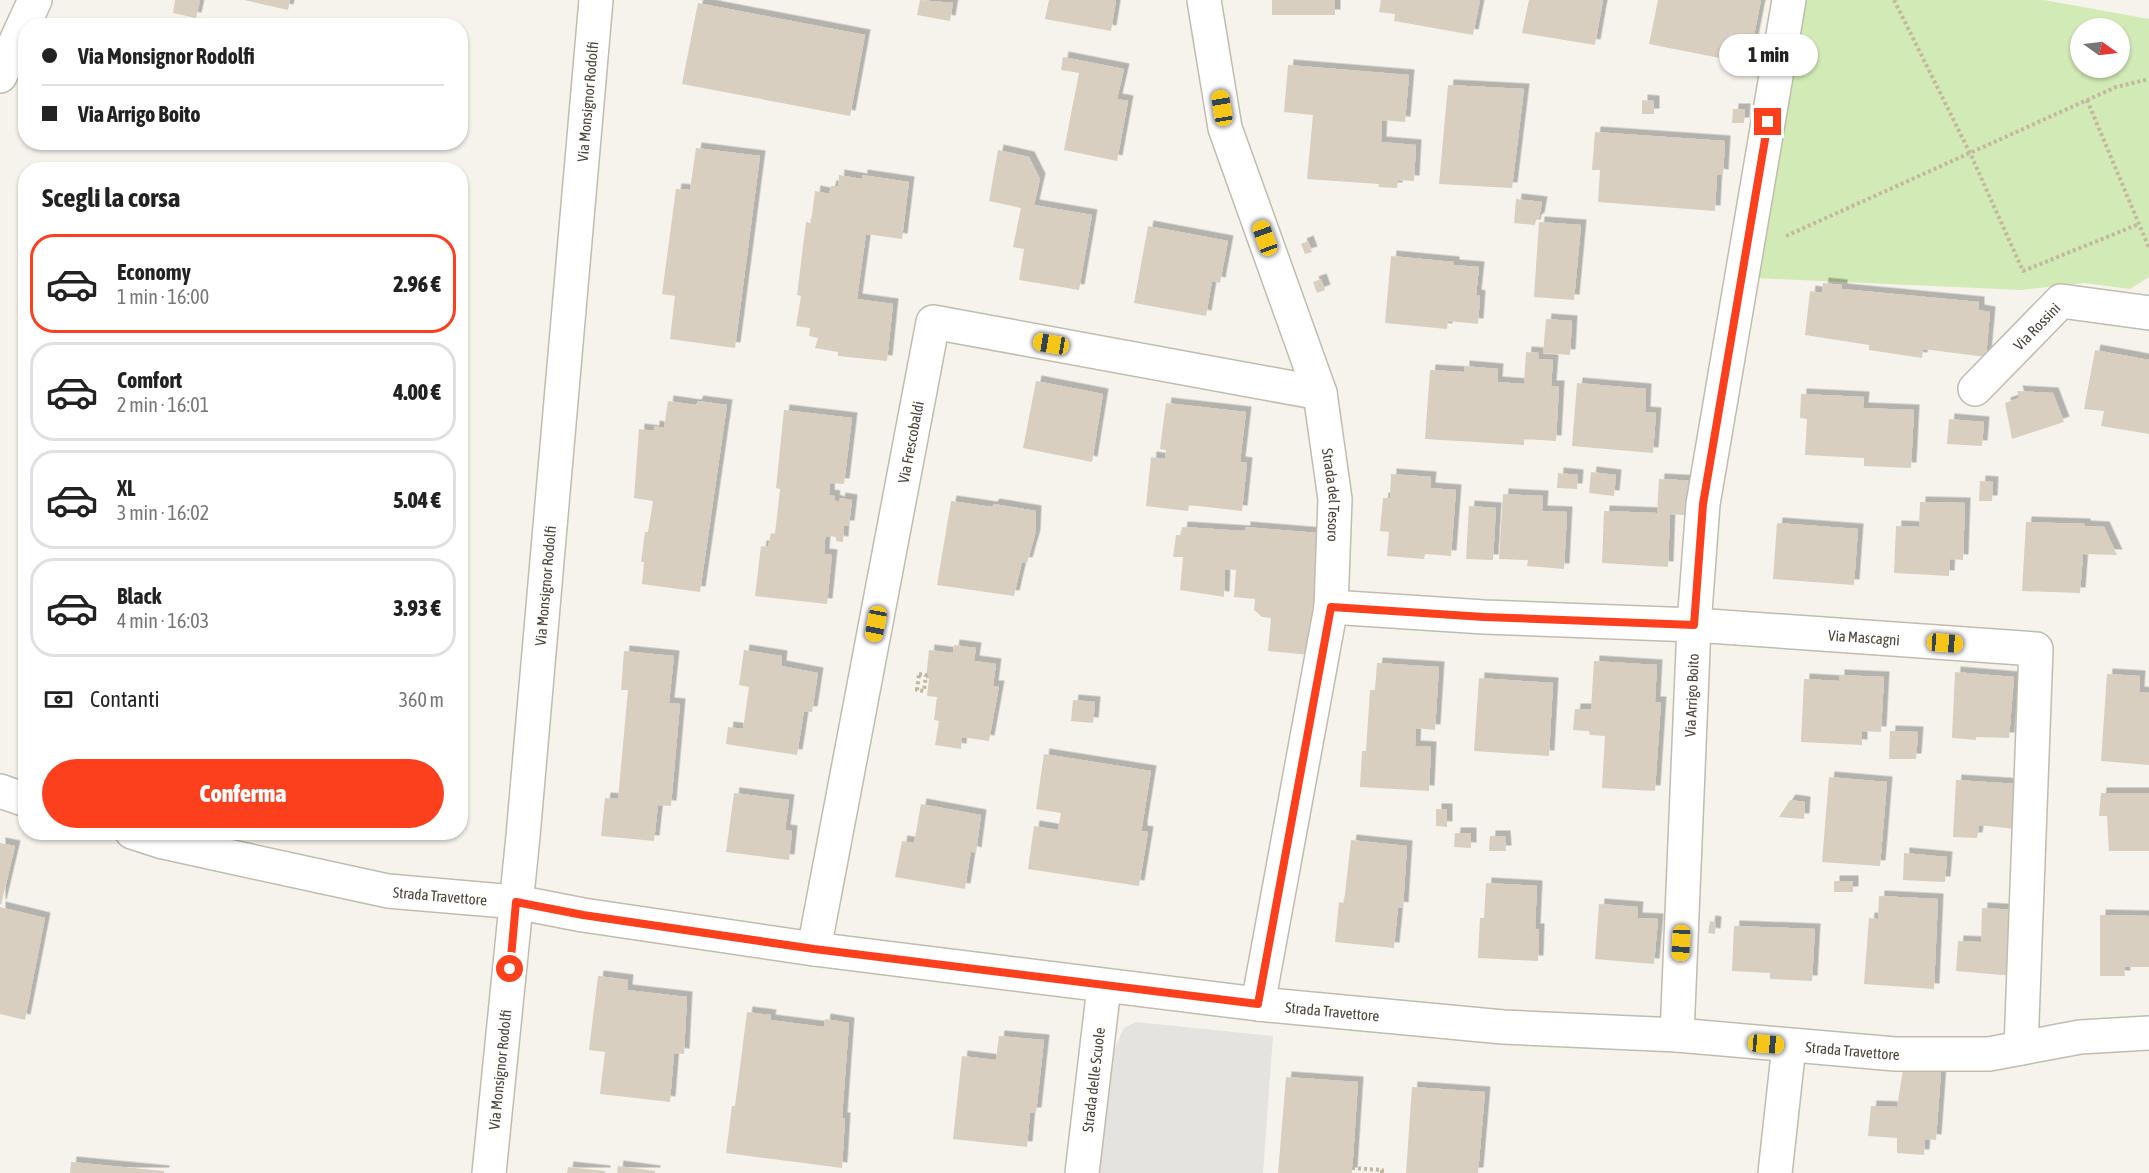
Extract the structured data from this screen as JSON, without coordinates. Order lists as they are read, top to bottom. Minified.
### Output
{"streets":{"street":["Via Monsignor Rodolfi","Via Rossini","Via Frescobaldi","Strada del Tesoro","Via Mascagni","Via Arrigo Boito","Strada Travettore","Strada delle Scuole"]},"crossings":[["Via Monsignor Rodolfi","Strada Travettore"],["Via Frescobaldi","Strada del Tesoro"],["Via Frescobaldi","Strada Travettore"],["Strada del Tesoro","Via Mascagni"],["Strada del Tesoro","Strada Travettore"],["Via Mascagni","Via Arrigo Boito"],["Via Mascagni","Strada Travettore"],["Via Arrigo Boito","Strada Travettore"],["Strada Travettore","Strada delle Scuole"]],"north":"right","page":{"banner":["Via Monsignor Rodolfi","Via Arrigo Boito"],"bubble":"1 min","heading":"Scegli la corsa","list":[{"name":"Economy","note":"1 min · 16:00","value":"2.96 €"},{"name":"Comfort","note":"2 min · 16:01","value":"4.00 €"},{"name":"XL","note":"3 min · 16:02","value":"5.04 €"},{"name":"Black","note":"4 min · 16:03","value":"3.93 €"}],"pay":["Contanti","360 m"],"buttons":"Conferma"}}
